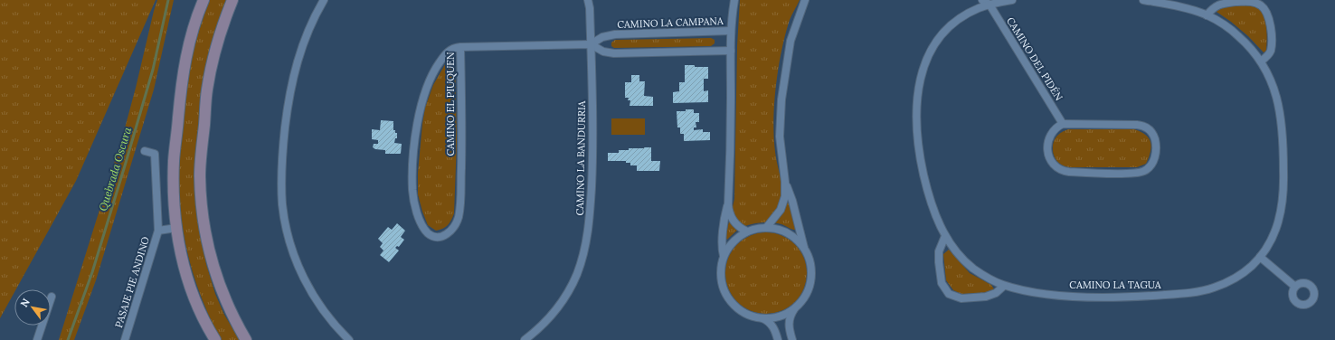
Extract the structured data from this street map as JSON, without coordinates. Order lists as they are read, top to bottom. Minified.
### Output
{"streets":{"street":["CAMINO LA CAMPANA","CAMINO DEL PIDÉN","CAMINO EL PIUQUEN","CAMINO LA BANDURRIA","PASAJE PIE ANDINO","CAMINO LA TAGUA"]},"crossings":[["CAMINO LA CAMPANA","CAMINO EL PIUQUEN"],["CAMINO LA CAMPANA","CAMINO LA BANDURRIA"],["CAMINO DEL PIDÉN","CAMINO LA TAGUA"]],"water":["Quebrada Oscura"],"north":"top left"}
